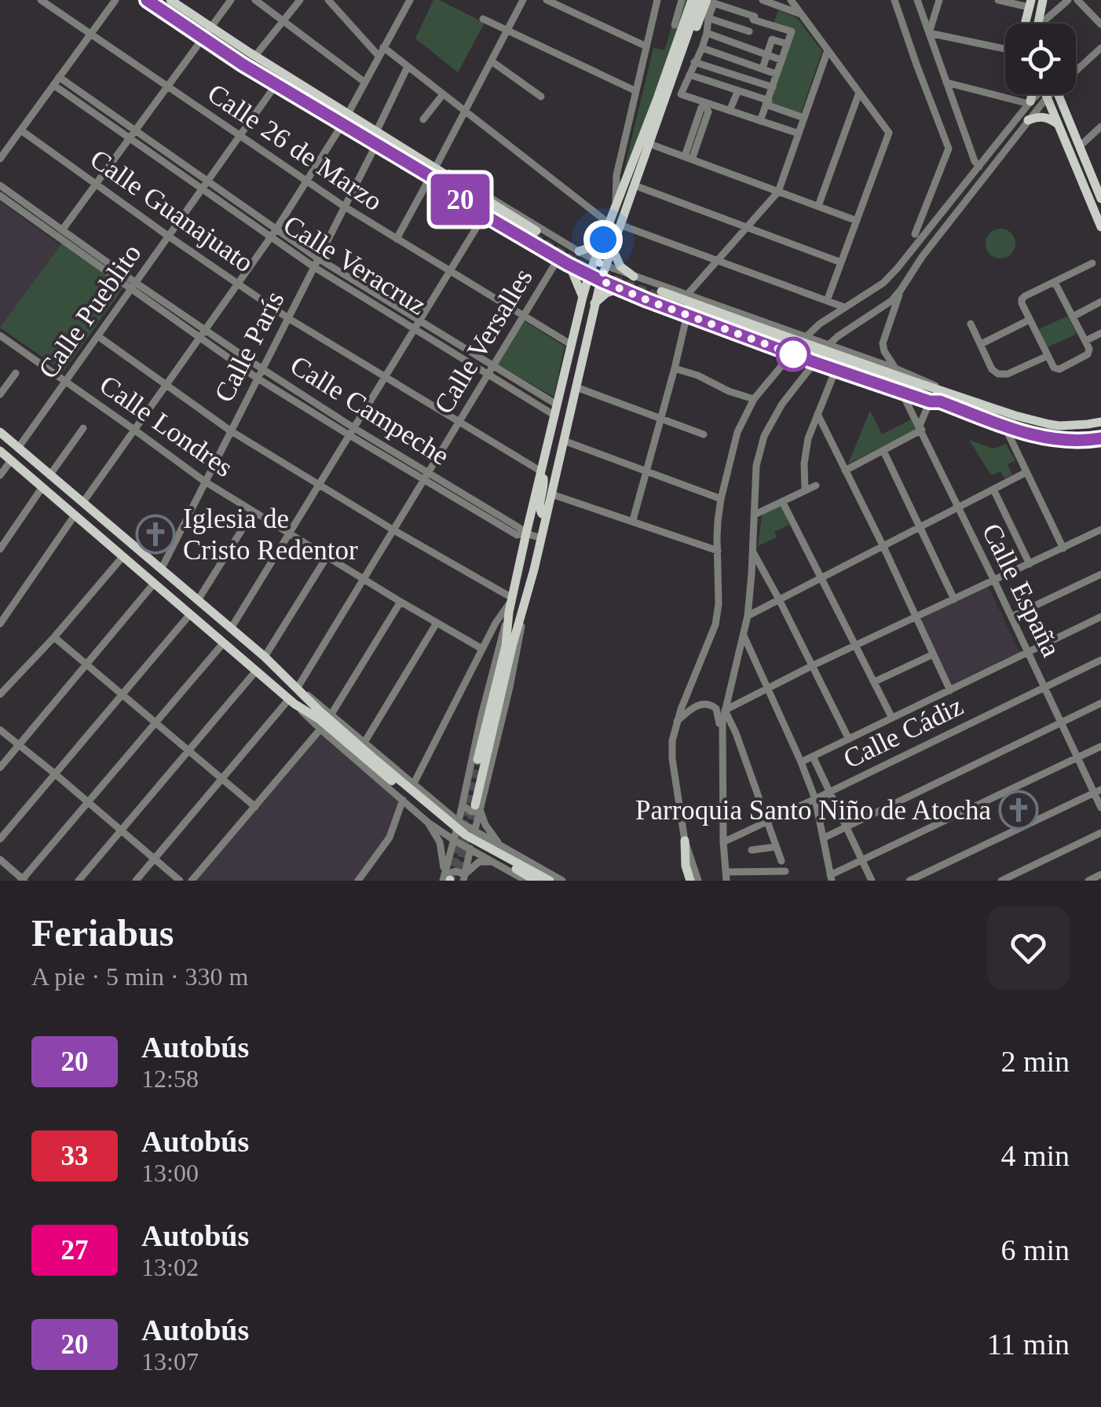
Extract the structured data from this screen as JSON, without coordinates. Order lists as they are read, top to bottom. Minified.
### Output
{"streets":{"street":["Calle 26 de Marzo","Calle Guanajuato","Calle Veracruz","Calle Pueblito","Calle Versalles","Calle París","Calle Campeche","Calle Londres","Calle España","Calle Cádiz"]},"crossings":[["Calle 26 de Marzo","Calle Pueblito"],["Calle 26 de Marzo","Calle Versalles"],["Calle 26 de Marzo","Calle París"],["Calle Guanajuato","Calle Pueblito"],["Calle Guanajuato","Calle Versalles"],["Calle Guanajuato","Calle París"],["Calle Veracruz","Calle Pueblito"],["Calle Veracruz","Calle Versalles"],["Calle Veracruz","Calle París"],["Calle Pueblito","Calle Campeche"],["Calle Pueblito","Calle Londres"],["Calle Versalles","Calle Campeche"],["Calle Versalles","Calle Londres"],["Calle París","Calle Campeche"],["Calle París","Calle Londres"],["Calle España","Calle Cádiz"]],"places":{"church":["Iglesia de Cristo Redentor","Parroquia Santo Niño de Atocha"]},"lines":["bus line 20"],"page":{"on_map":"20","heading":["Feriabus","A pie · 5 min · 330 m"],"list":[{"mark":"20","name":"Autobús","note":"12:58","value":"2 min"},{"mark":"33","name":"Autobús","note":"13:00","value":"4 min"},{"mark":"27","name":"Autobús","note":"13:02","value":"6 min"},{"mark":"20","name":"Autobús","note":"13:07","value":"11 min"}]}}
